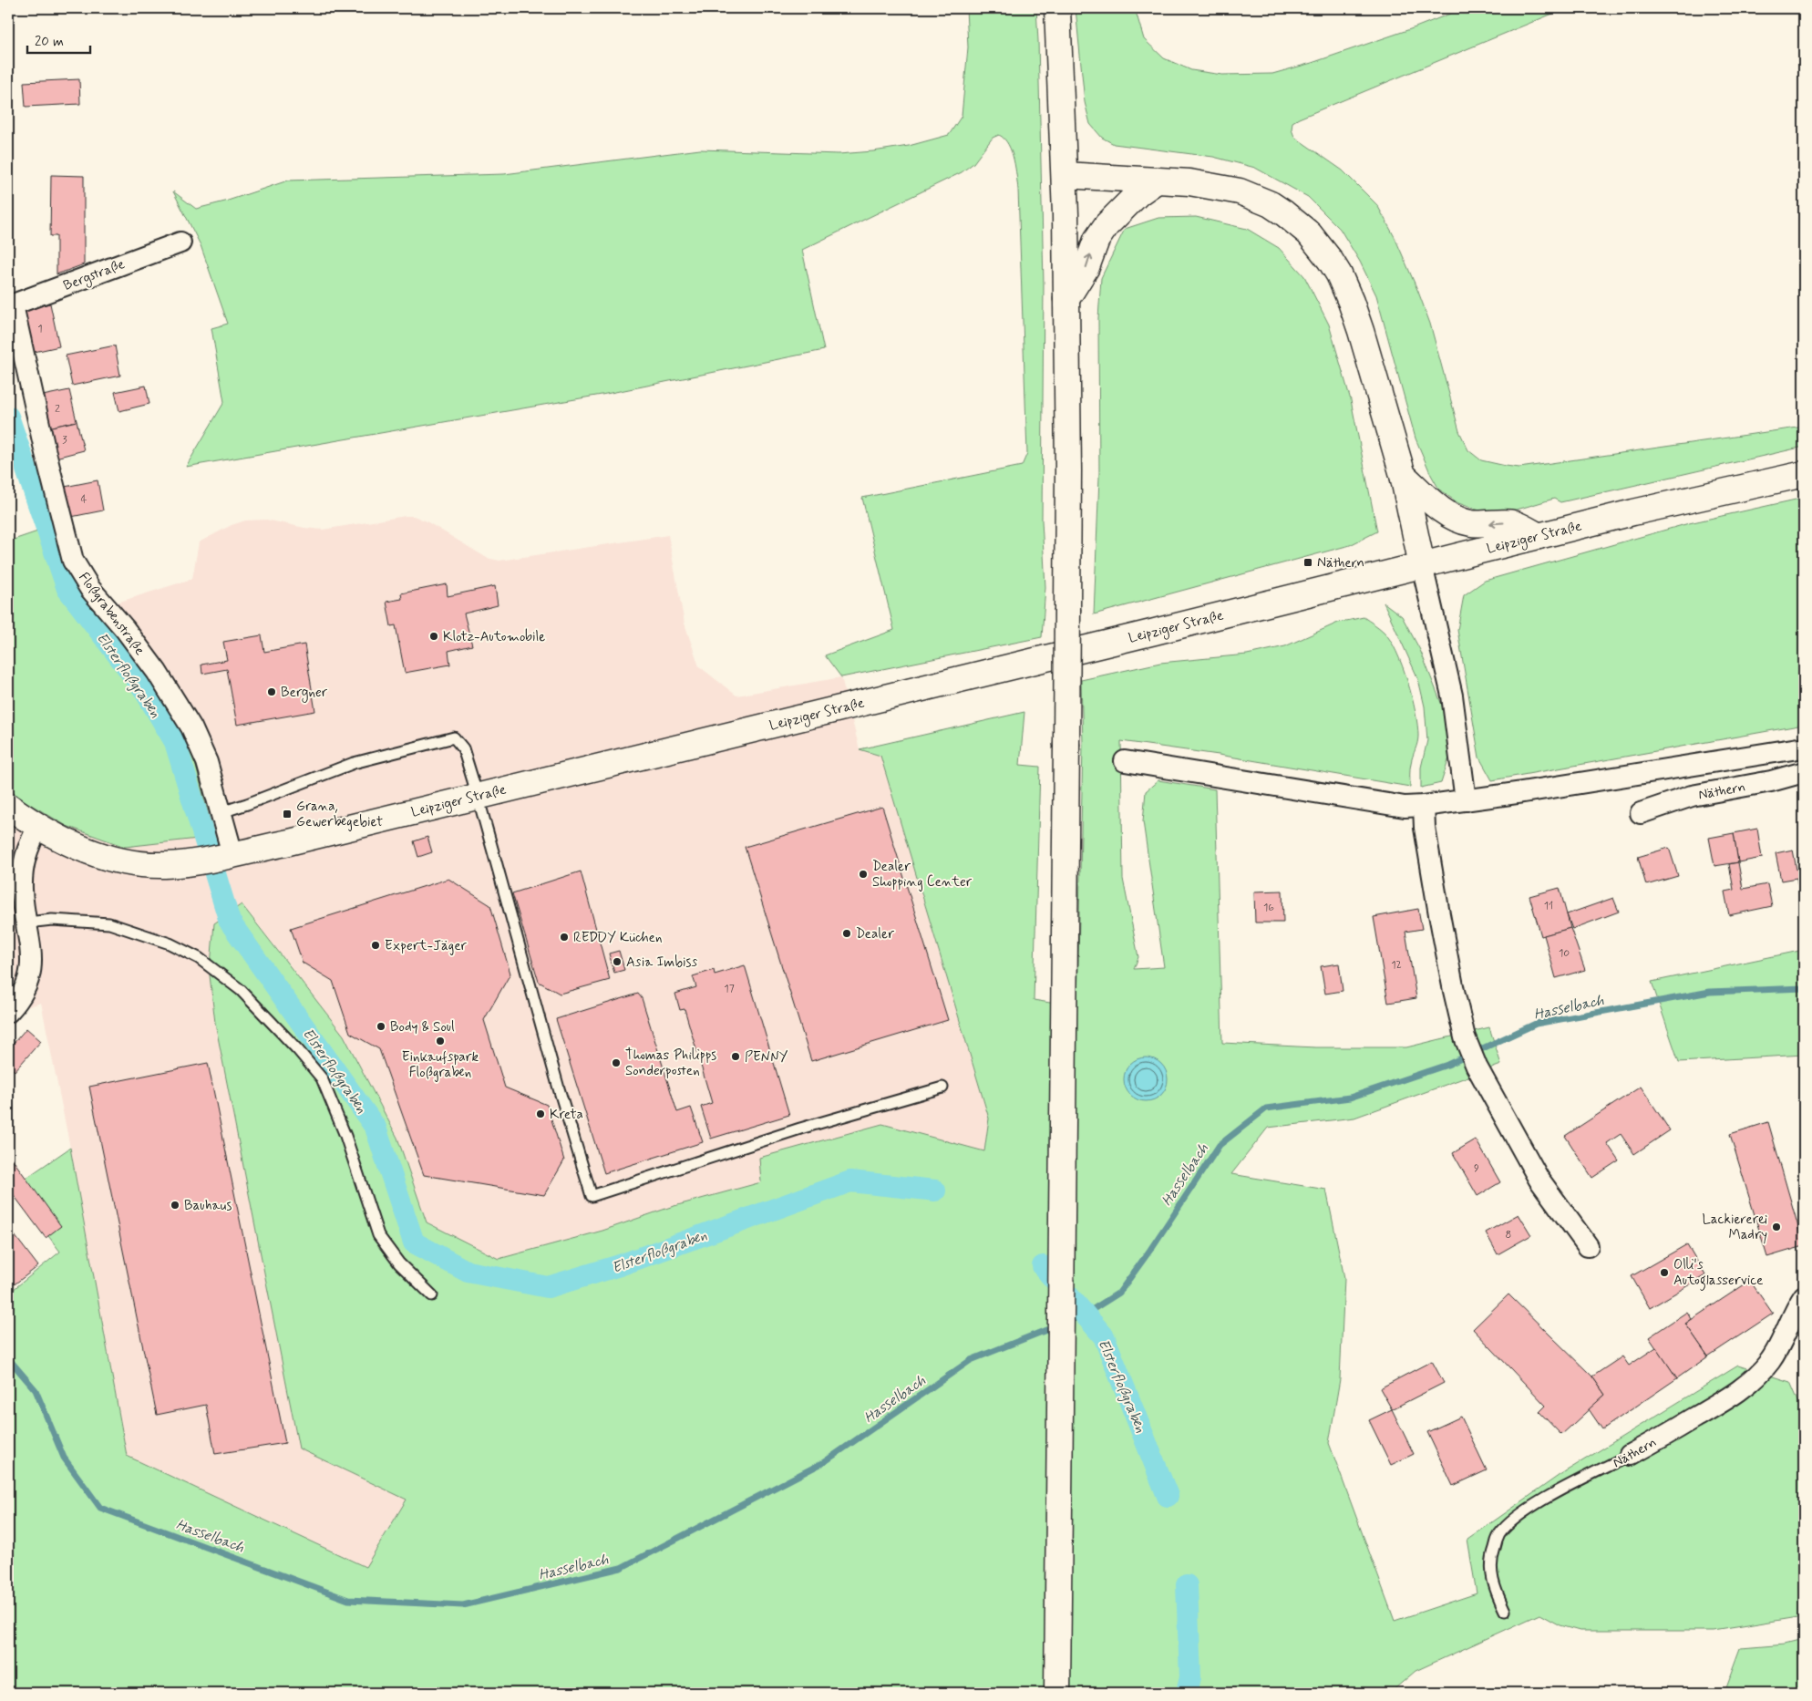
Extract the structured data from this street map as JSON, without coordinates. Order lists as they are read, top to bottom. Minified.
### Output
{"streets":{"main road":["Leipziger Straße"],"street":["Bergstraße","Floßgrabenstraße","Näthern"]},"crossings":[["Bergstraße","Floßgrabenstraße"],["Leipziger Straße","Floßgrabenstraße"]],"water":["Elsterfloßgraben","Hasselbach"],"places":{"transit":["Näthern","Grana, Gewerbegebiet"],"other":["Klotz-Automobile","Bergner","Dealer Shopping Center","Dealer","REDDY Küchen","Expert-Jäger","Asia Imbiss","Body & Soul","Einkaufspark Floßgraben","PENNY","Thomas Philipps Sonderposten","Kreta","Bauhaus","Lackiererei Madry","Olli's Autoglasservice"]},"house_numbers":["1","2","3","4","11","16","10","12","17","9","8"],"scale_bar":"20 m"}
